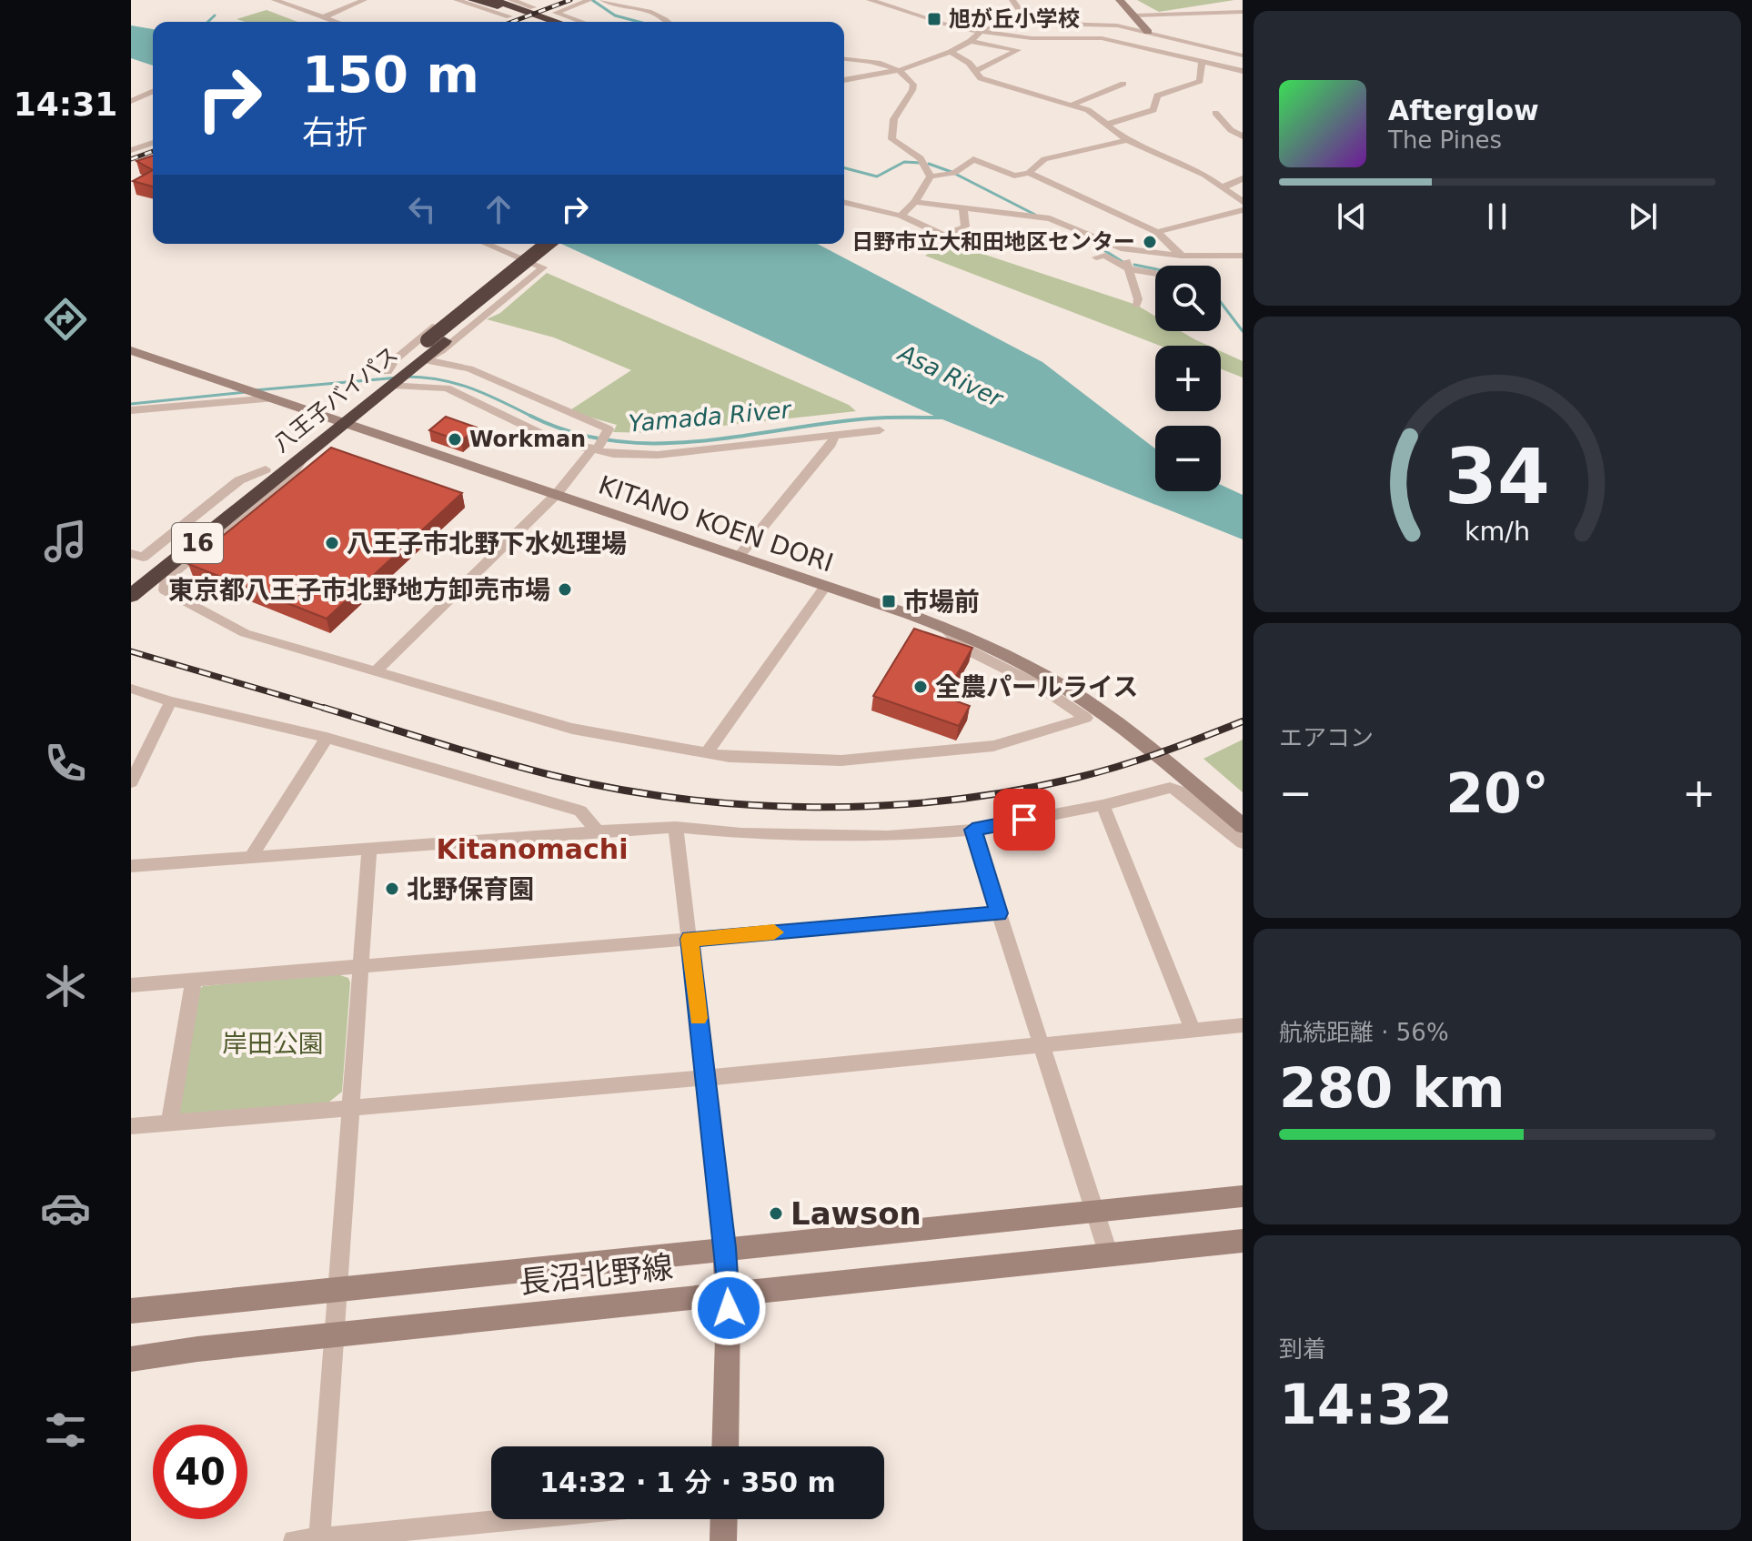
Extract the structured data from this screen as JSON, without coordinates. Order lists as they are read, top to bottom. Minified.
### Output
{"streets":{"highway":["八王子バイパス","16"],"street":["KITANO KOEN DORI","長沼北野線"]},"crossings":[["八王子バイパス","KITANO KOEN DORI"]],"districts":["Kitanomachi"],"water":["Asa River","Yamada River"],"parks":["岸田公園"],"places":{"transit":["旭が丘小学校","市場前"],"other":["日野市立大和田地区センター","Workman","八王子市北野下水処理場","東京都八王子市北野地方卸売市場","全農パールライス","北野保育園","Lawson"]},"page":{"tabs":"14:31","turn":["150 m","右折"],"song":["Afterglow","The Pines"],"map_buttons":["+","−"],"tile":["エアコン",["航続距離 · 56%","280 km"],["到着","14:32"]],"heat":["−","20°","+"],"limit":"40","trip":"14:32 · 1 分 · 350 m","gauge":["34","km/h"]}}
